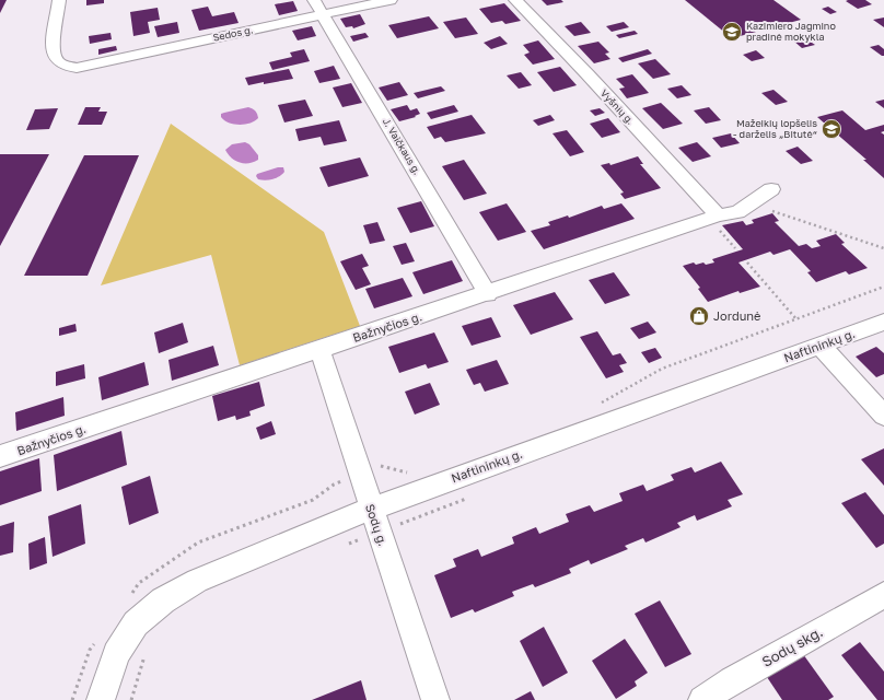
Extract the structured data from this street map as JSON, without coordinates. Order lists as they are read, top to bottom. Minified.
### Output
{"streets":{"street":["Sedos g.","Vyšnių g.","J. Vaičkaus g.","Bažnyčios g.","Naftininkų g.","Sodų g.","Sodų skg."]},"crossings":[["Sedos g.","J. Vaičkaus g."],["Vyšnių g.","Bažnyčios g."],["J. Vaičkaus g.","Bažnyčios g."],["Bažnyčios g.","Sodų g."],["Naftininkų g.","Sodų g."]],"places":{"school or university":["Kazimiero Jagmino pradinė mokykla","Mažeikių lopšelis - darželis „Bitutė“"],"shop":["Jordunė"]}}
